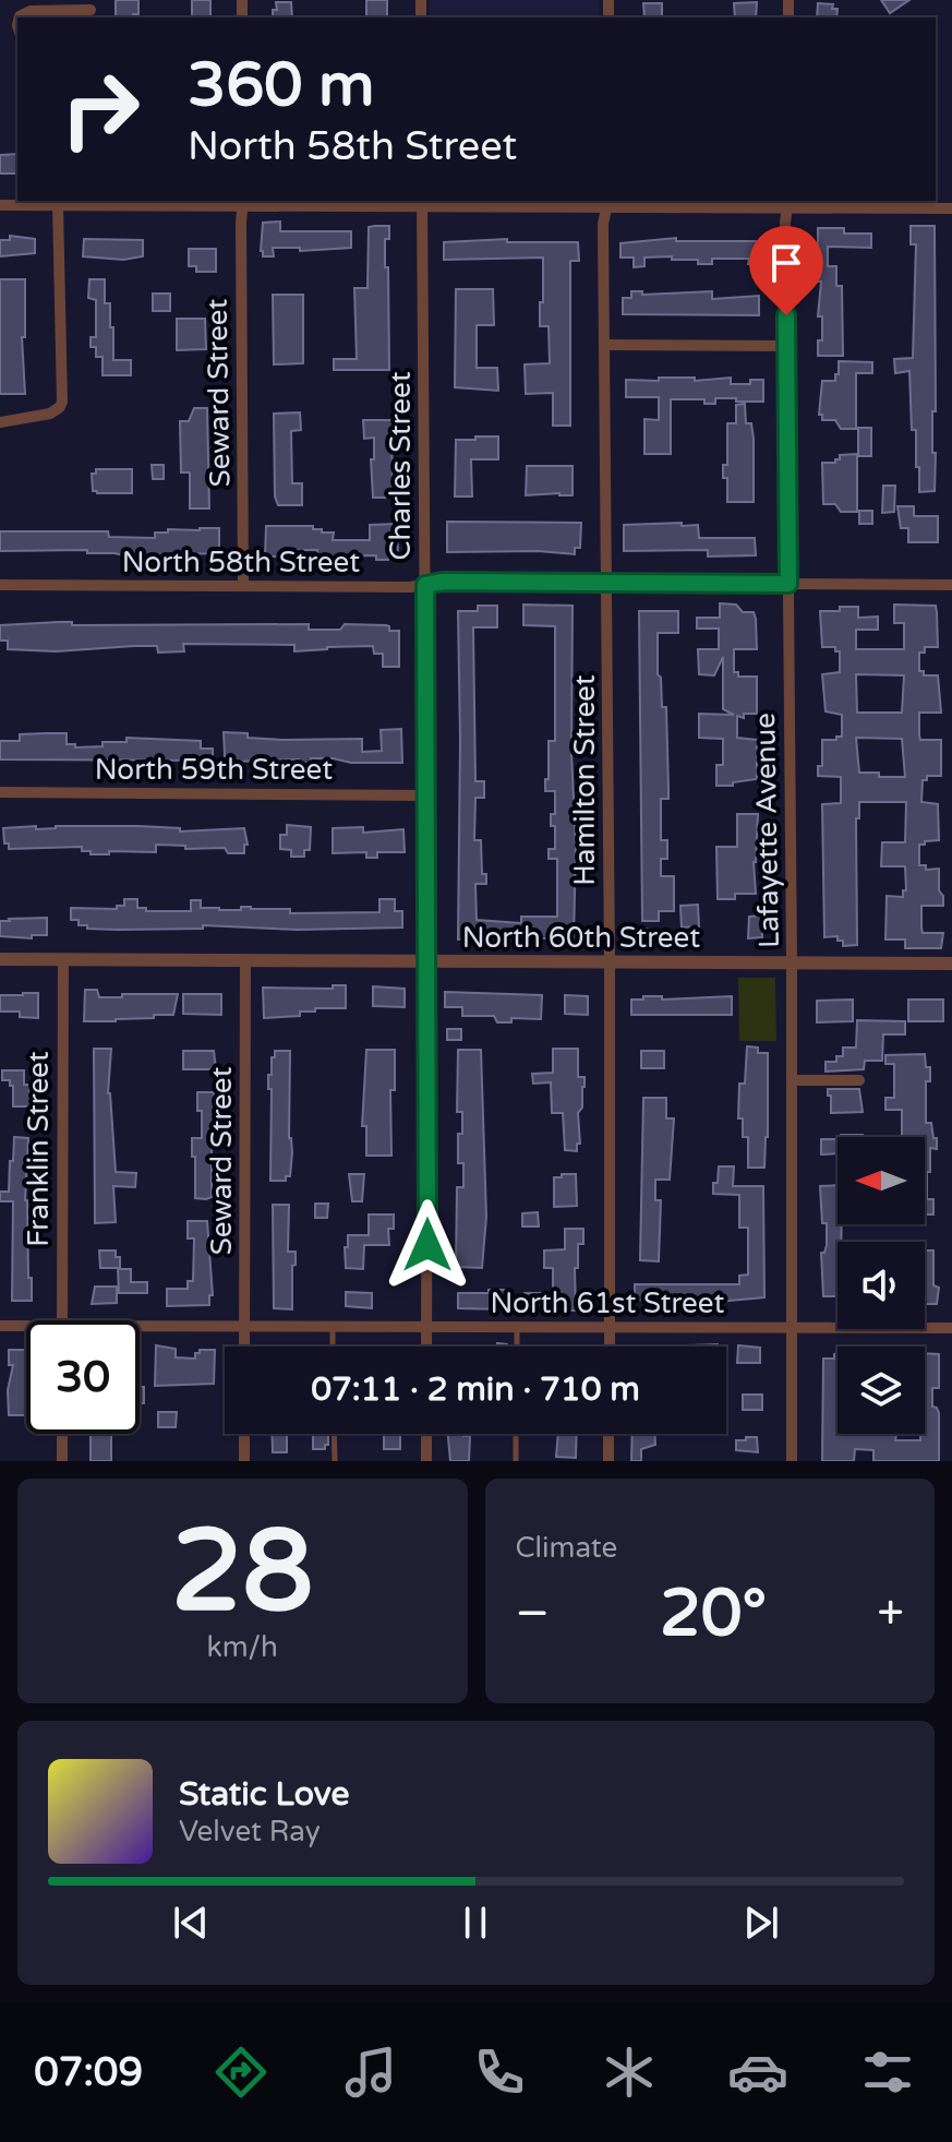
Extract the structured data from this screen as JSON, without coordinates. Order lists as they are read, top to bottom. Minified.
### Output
{"streets":{"street":["Seward Street","Charles Street","North 58th Street","North 59th Street","Hamilton Street","Lafayette Avenue","North 60th Street","Franklin Street","North 61st Street"]},"crossings":[["Seward Street","North 58th Street"],["Seward Street","North 60th Street"],["Seward Street","North 61st Street"],["Charles Street","North 58th Street"],["Charles Street","North 59th Street"],["Charles Street","North 60th Street"],["Charles Street","North 61st Street"],["North 58th Street","Hamilton Street"],["North 58th Street","Lafayette Avenue"],["Hamilton Street","North 60th Street"],["Hamilton Street","North 61st Street"],["Lafayette Avenue","North 60th Street"],["Lafayette Avenue","North 61st Street"],["North 60th Street","Franklin Street"]],"north":"left","page":{"turn":["360 m","North 58th Street"],"limit":"30","trip":"07:11 · 2 min · 710 m","tile":[["28","km/h"],"Climate"],"heat":["−","20°","+"],"song":["Static Love","Velvet Ray"],"tabs":"07:09"}}
